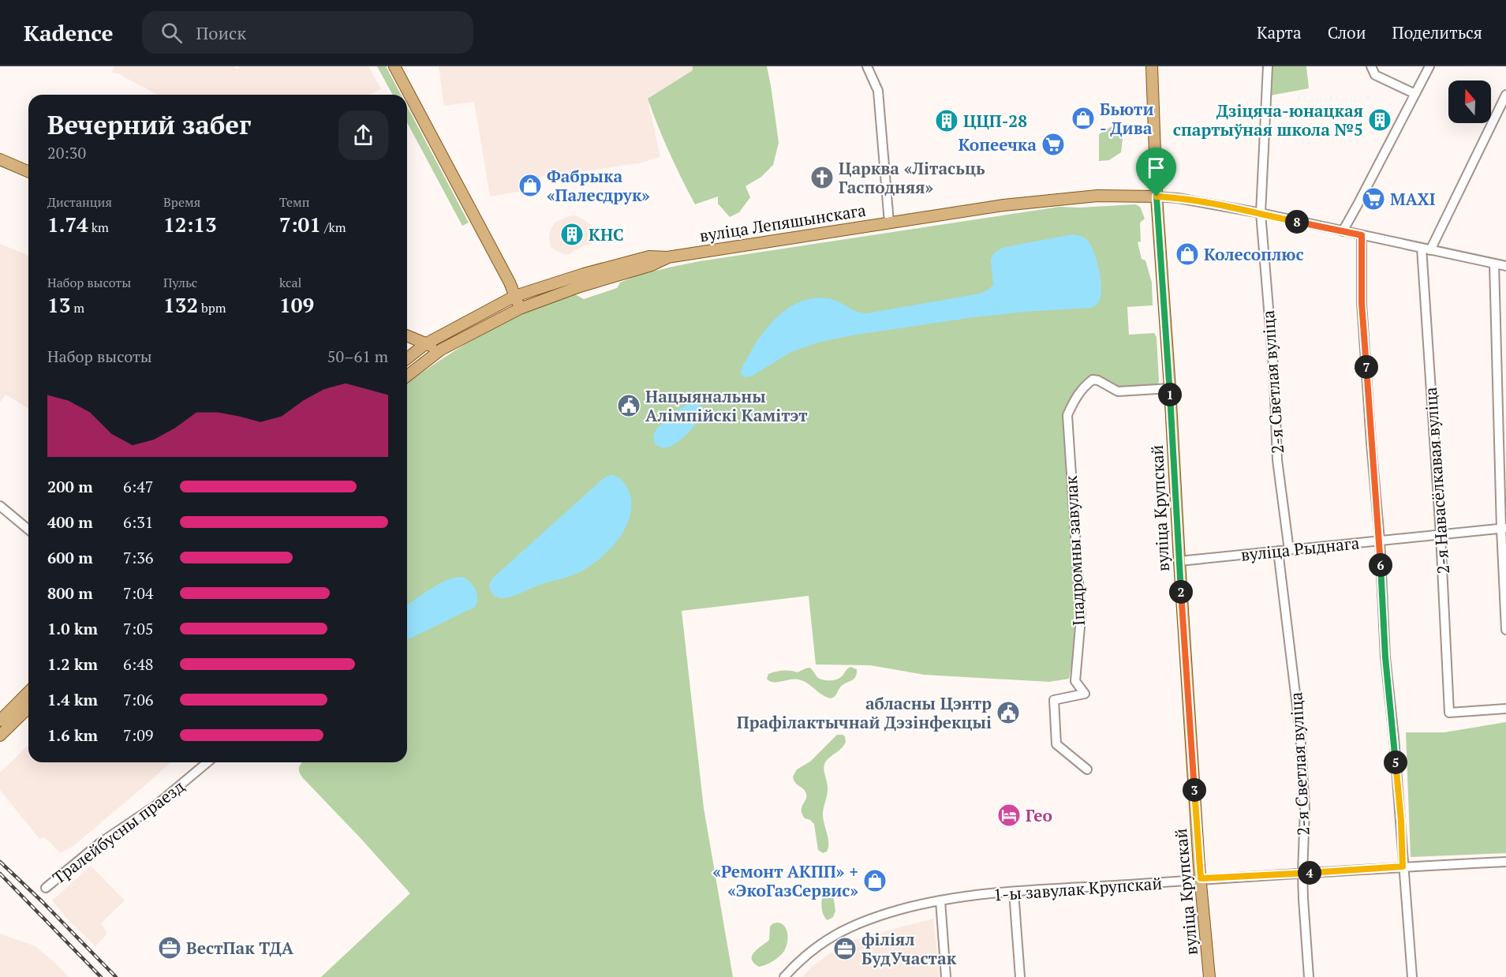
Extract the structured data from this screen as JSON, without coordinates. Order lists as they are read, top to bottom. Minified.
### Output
{"streets":{"main road":["вуліца Лепяшынскага","вуліца Крупскай"],"street":["2-я Светлая вуліца","2-я Навасёлкавая вуліца","вуліца Рыднага","Іпадромны завулак","Тралейбусны праезд","1-ы завулак Крупскай"]},"crossings":[["вуліца Лепяшынскага","вуліца Крупскай"],["2-я Светлая вуліца","вуліца Рыднага"],["2-я Светлая вуліца","1-ы завулак Крупскай"],["2-я Навасёлкавая вуліца","вуліца Рыднага"],["вуліца Крупскай","вуліца Рыднага"],["вуліца Крупскай","Іпадромны завулак"],["вуліца Крупскай","1-ы завулак Крупскай"]],"places":{"shop":["Бьюти - Дива","Фабрыка «Палесдрук»","Колесоплюс","«Ремонт АКПП» + «ЭкоГазСервис»"],"building":["Дзіцяча-юнацкая спартыўная школа №5","ЦЦП-28","КНС"],"supermarket":["Копеечка","MAXI"],"church":["Царква «Літасьць Гасподняя»"],"public building":["Нацыянальны Алімпійскі Камітэт","абласны Цэнтр Прафілактычнай Дэзінфекцыі"],"hotel":["Гео"],"office":["ВестПак ТДА","філіял БудУчастак"]},"north":"top","page":{"header":"Kadence","search":"Поиск","nav":["Карта","Слои","Поделиться"],"heading":["Вечерний забег","20:30"],"stats":[["Дистанция","1.74 km"],["Время","12:13"],["Темп","7:01 /km"],["Набор высоты","13 m"],["Пульс","132 bpm"],["kcal","109"]],"pins":["8","7","1","6","2","5","3","4"],"chart":["Набор высоты","50–61 m"],"list":[{"name":"200 m","note":"6:47"},{"name":"400 m","note":"6:31"},{"name":"600 m","note":"7:36"},{"name":"800 m","note":"7:04"},{"name":"1.0 km","note":"7:05"},{"name":"1.2 km","note":"6:48"},{"name":"1.4 km","note":"7:06"},{"name":"1.6 km","note":"7:09"}]}}
